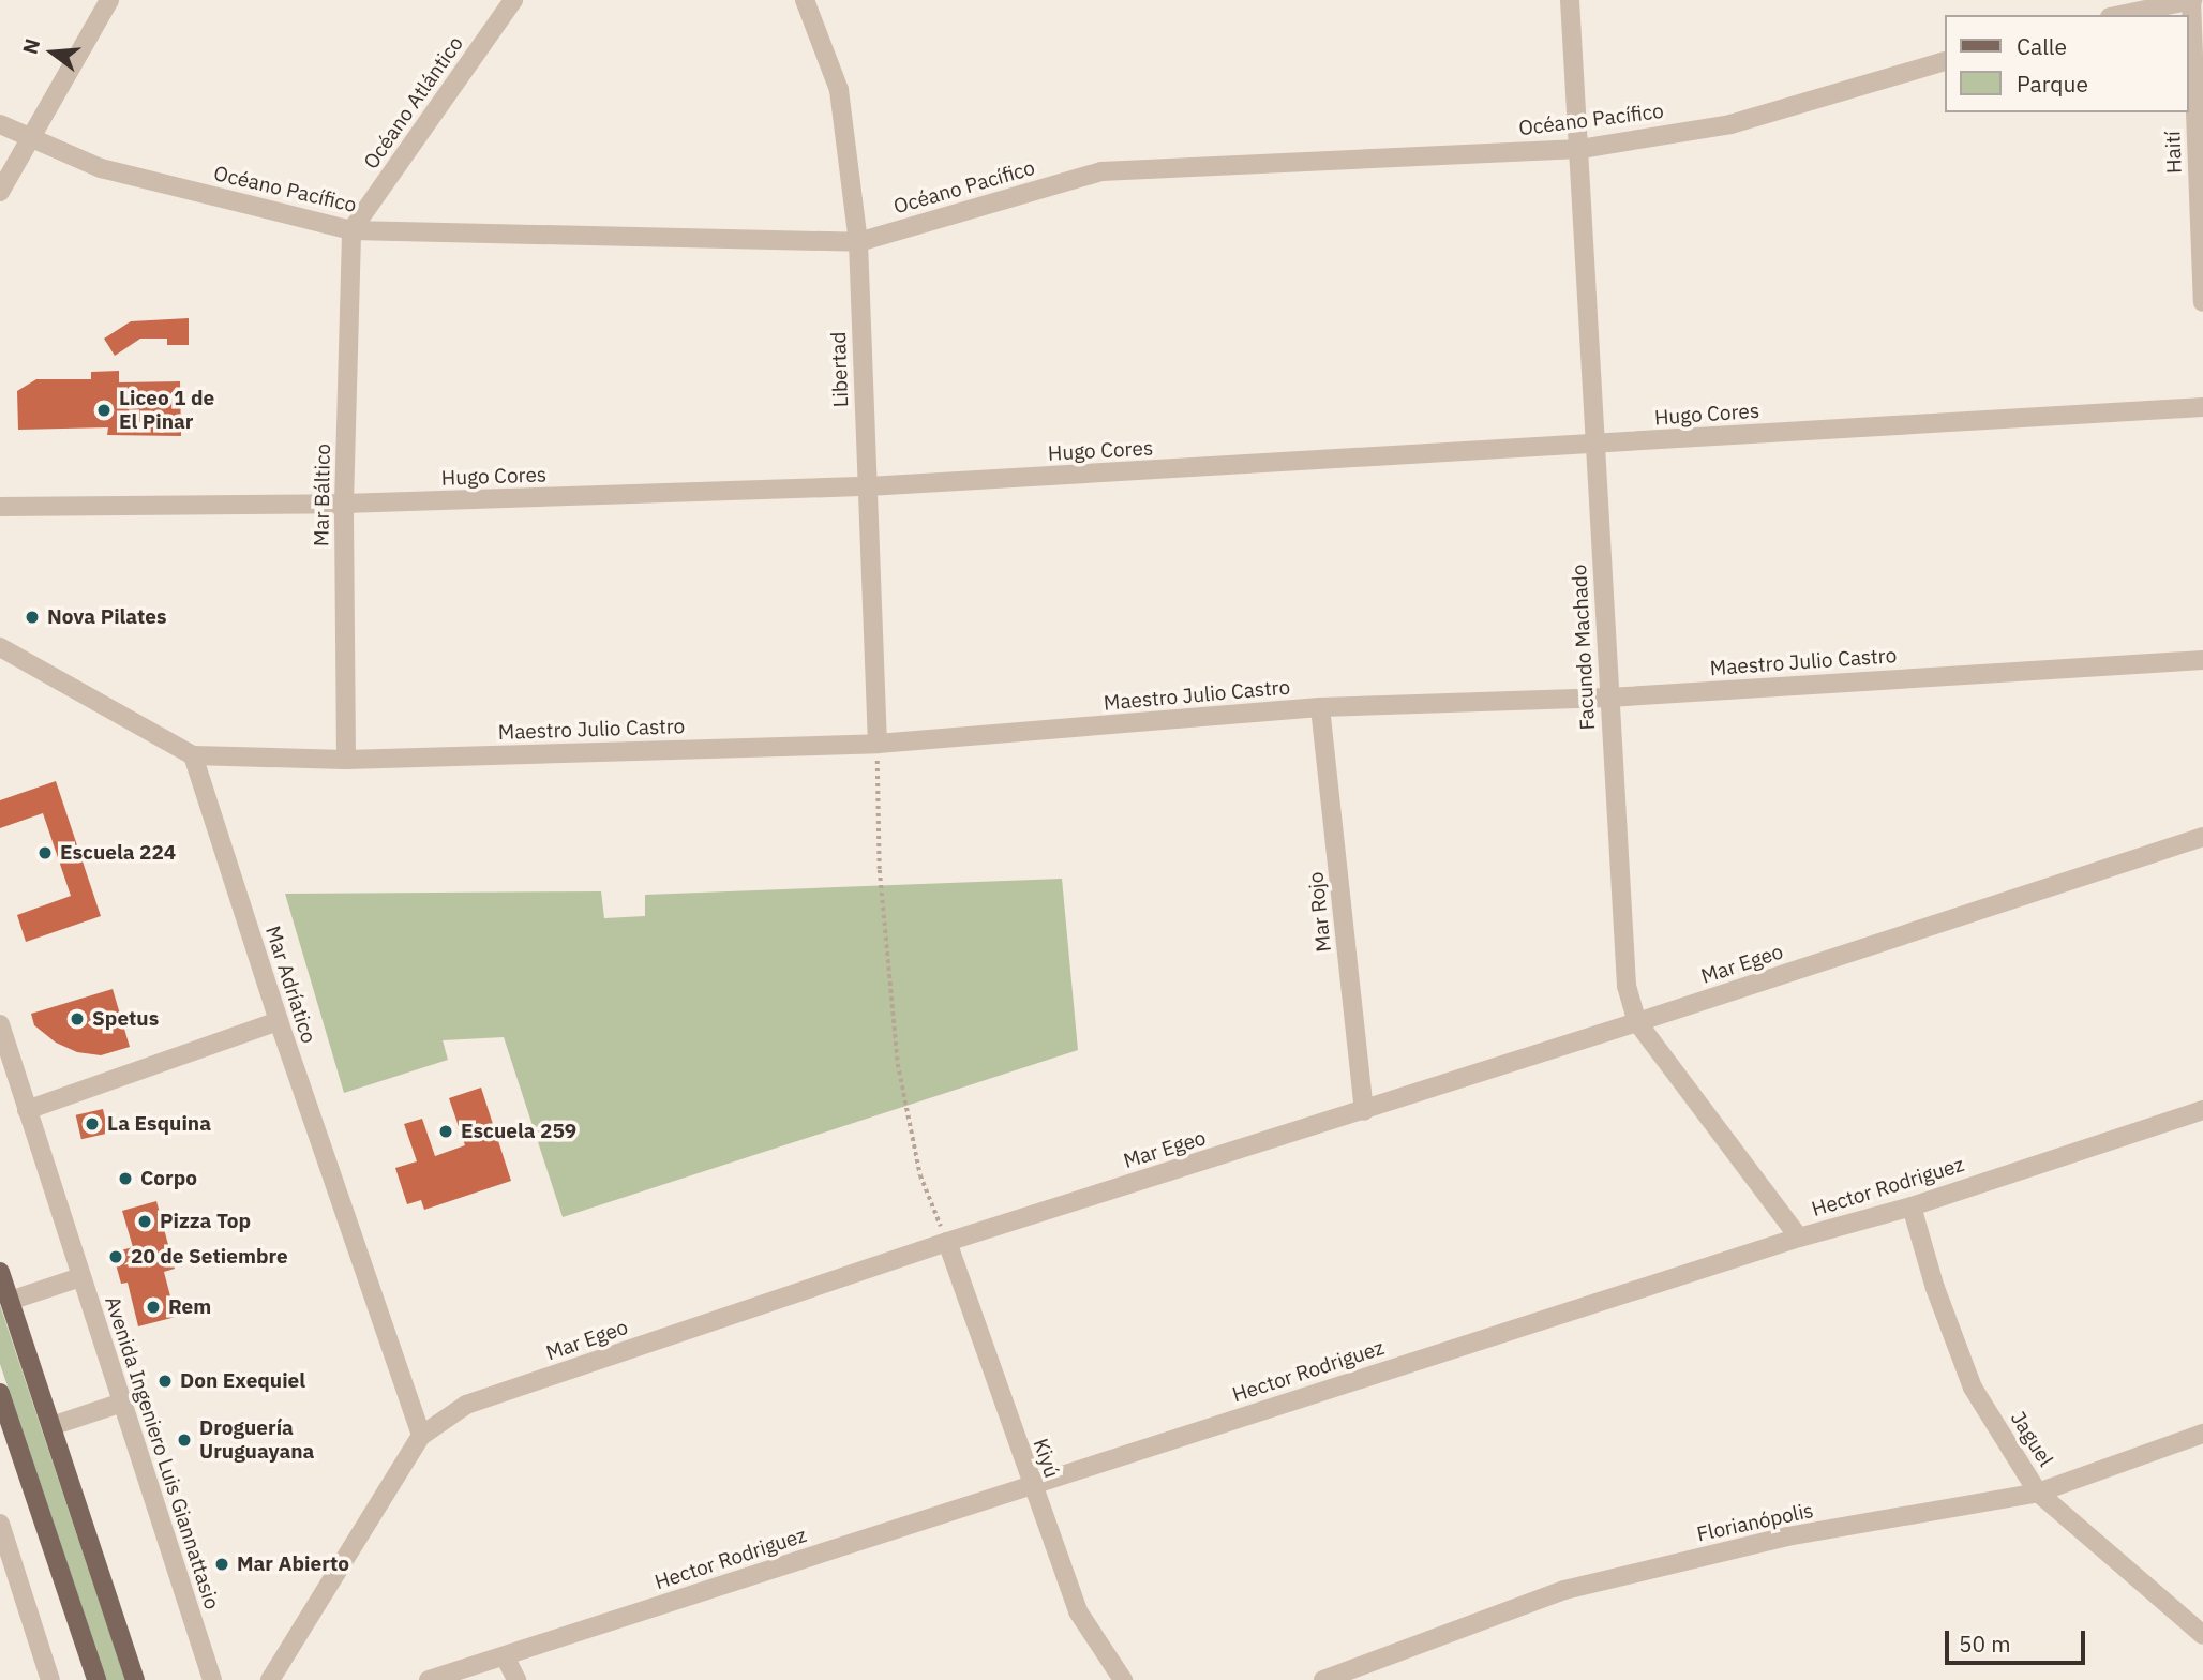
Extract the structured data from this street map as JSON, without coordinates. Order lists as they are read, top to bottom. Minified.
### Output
{"streets":{"street":["Océano Atlántico","Océano Pacífico","Haití","Libertad","Hugo Cores","Mar Báltico","Facundo Machado","Maestro Julio Castro","Mar Rojo","Mar Egeo","Mar Adríatico","Hector Rodriguez","Jaguel","Avenida Ingeniero Luis Giannattasio","Kiyú","Florianópolis"]},"crossings":[["Océano Atlántico","Océano Pacífico"],["Océano Atlántico","Mar Báltico"],["Océano Pacífico","Libertad"],["Océano Pacífico","Mar Báltico"],["Océano Pacífico","Facundo Machado"],["Libertad","Hugo Cores"],["Libertad","Maestro Julio Castro"],["Hugo Cores","Mar Báltico"],["Hugo Cores","Facundo Machado"],["Mar Báltico","Maestro Julio Castro"],["Facundo Machado","Maestro Julio Castro"],["Facundo Machado","Mar Egeo"],["Facundo Machado","Hector Rodriguez"],["Maestro Julio Castro","Mar Rojo"],["Maestro Julio Castro","Mar Adríatico"],["Mar Rojo","Mar Egeo"],["Mar Egeo","Mar Adríatico"],["Mar Egeo","Kiyú"],["Hector Rodriguez","Jaguel"],["Hector Rodriguez","Kiyú"],["Jaguel","Florianópolis"]],"places":["Liceo 1 de El Pinar","Nova Pilates","Escuela 224","Spetus","La Esquina","Escuela 259","Corpo","Pizza Top","20 de Setiembre","Rem","Don Exequiel","Droguería Uruguayana","Mar Abierto"],"legend":["Calle","Parque"],"scale_bar":"50 m","north":"left"}
